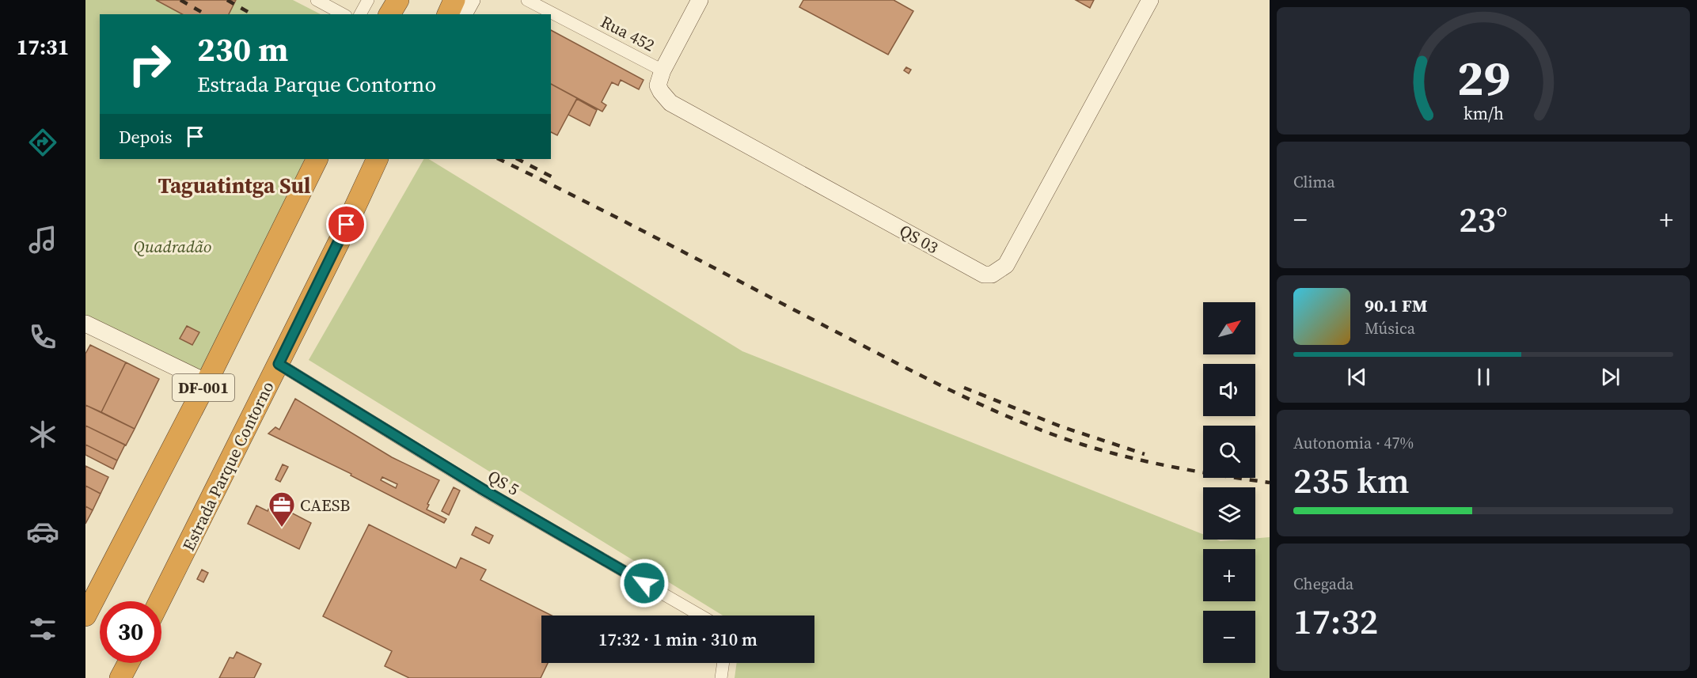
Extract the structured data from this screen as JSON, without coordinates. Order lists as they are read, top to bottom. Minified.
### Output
{"streets":{"highway":["DF-001","Estrada Parque Contorno"],"street":["Rua 452","QS 03","QS 5"]},"crossings":[["Rua 452","QS 03"],["Estrada Parque Contorno","QS 5"]],"districts":["Taguatintga Sul"],"parks":["Quadradão"],"places":{"office":["CAESB"]},"north":"top right","page":{"tabs":"17:31","turn":["230 m","Estrada Parque Contorno"],"then":"Depois","tile":["Clima",["Autonomia · 47%","235 km"],["Chegada","17:32"]],"heat":["−","23°","+"],"song":["90.1 FM","Música"],"map_buttons":["+","−"],"limit":"30","trip":"17:32 · 1 min · 310 m","gauge":["29","km/h"]}}
